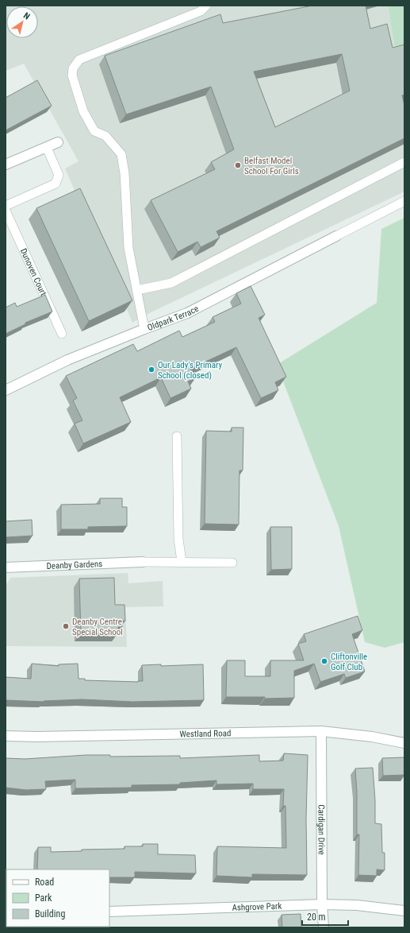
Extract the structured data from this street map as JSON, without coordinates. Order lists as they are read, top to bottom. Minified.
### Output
{"streets":{"street":["Oldpark Terrace","Deanby Gardens","Westland Road","Cardigan Drive","Ashgrove Park"],"lane":["Dunoven Court"]},"crossings":[["Westland Road","Cardigan Drive"],["Cardigan Drive","Ashgrove Park"]],"places":["Belfast Model School For Girls","Our Lady's Primary School (closed)","Deanby Centre Special School","Cliftonville Golf Club"],"legend":["Road","Park","Building"],"scale_bar":"20 m","north":"top right"}
